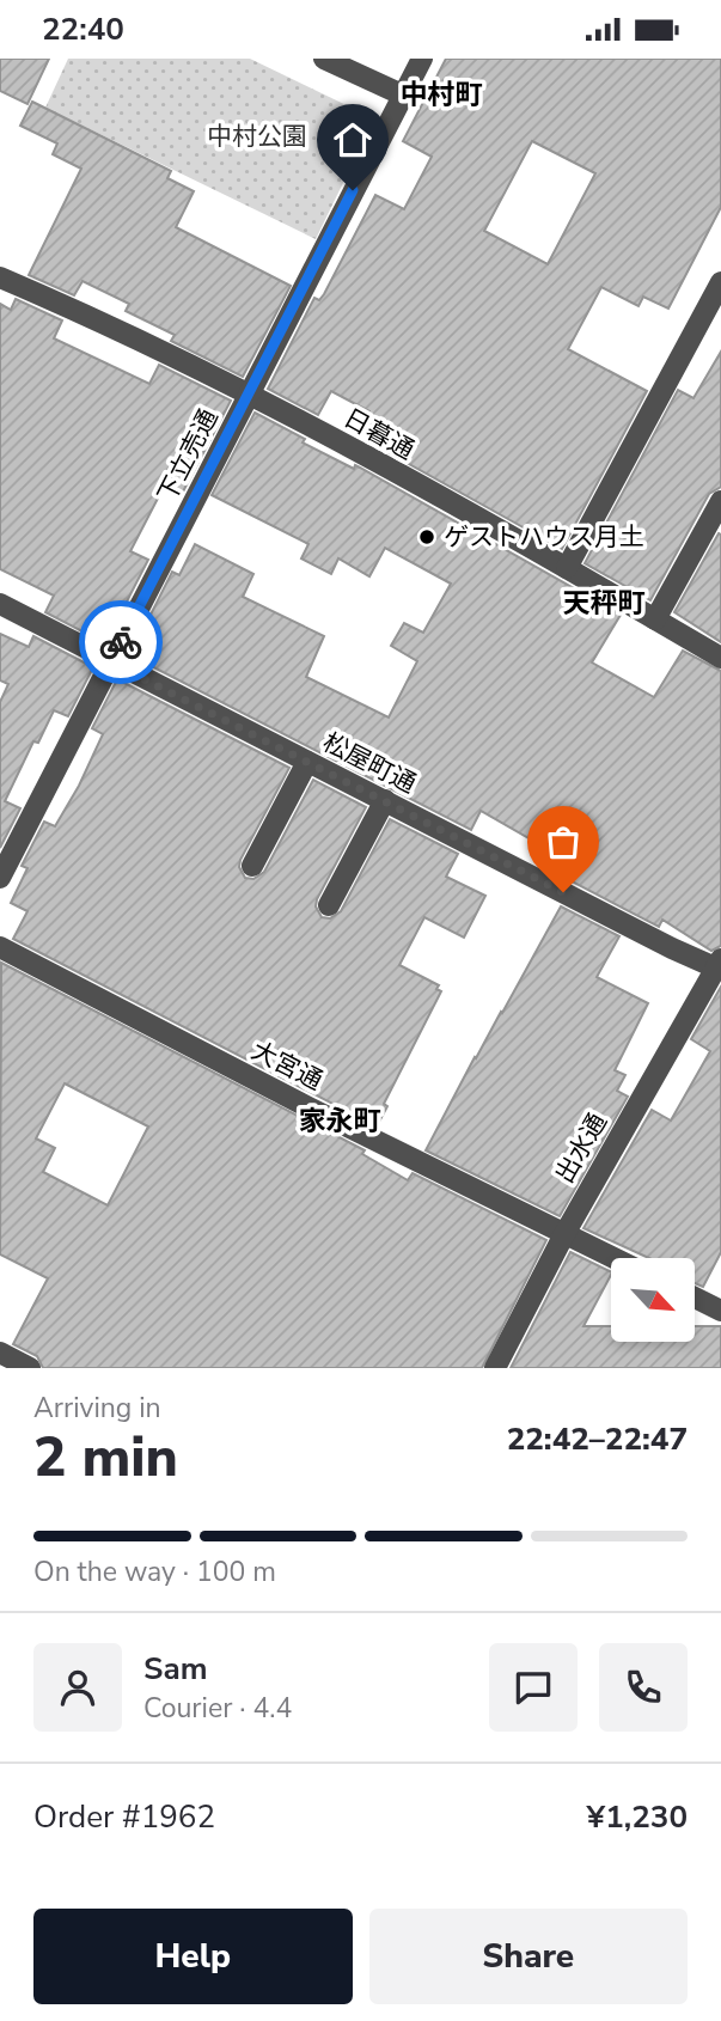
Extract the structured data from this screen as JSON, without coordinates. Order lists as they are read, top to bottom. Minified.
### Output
{"streets":{"street":["日暮通","下立売通","松屋町通","大宮通","出水通"]},"crossings":[["日暮通","下立売通"],["下立売通","松屋町通"],["松屋町通","出水通"],["大宮通","出水通"]],"districts":["中村町","天秤町","家永町"],"parks":["中村公園"],"places":["ゲストハウス月土"],"north":"bottom right","page":{"status":"22:40","heading":["2 min","Arriving in","22:42–22:47"],"panel":["Sam","Courier · 4.4","Order #1962","¥1,230"],"bar":"On the way · 100 m","buttons":["Help","Share"]}}
